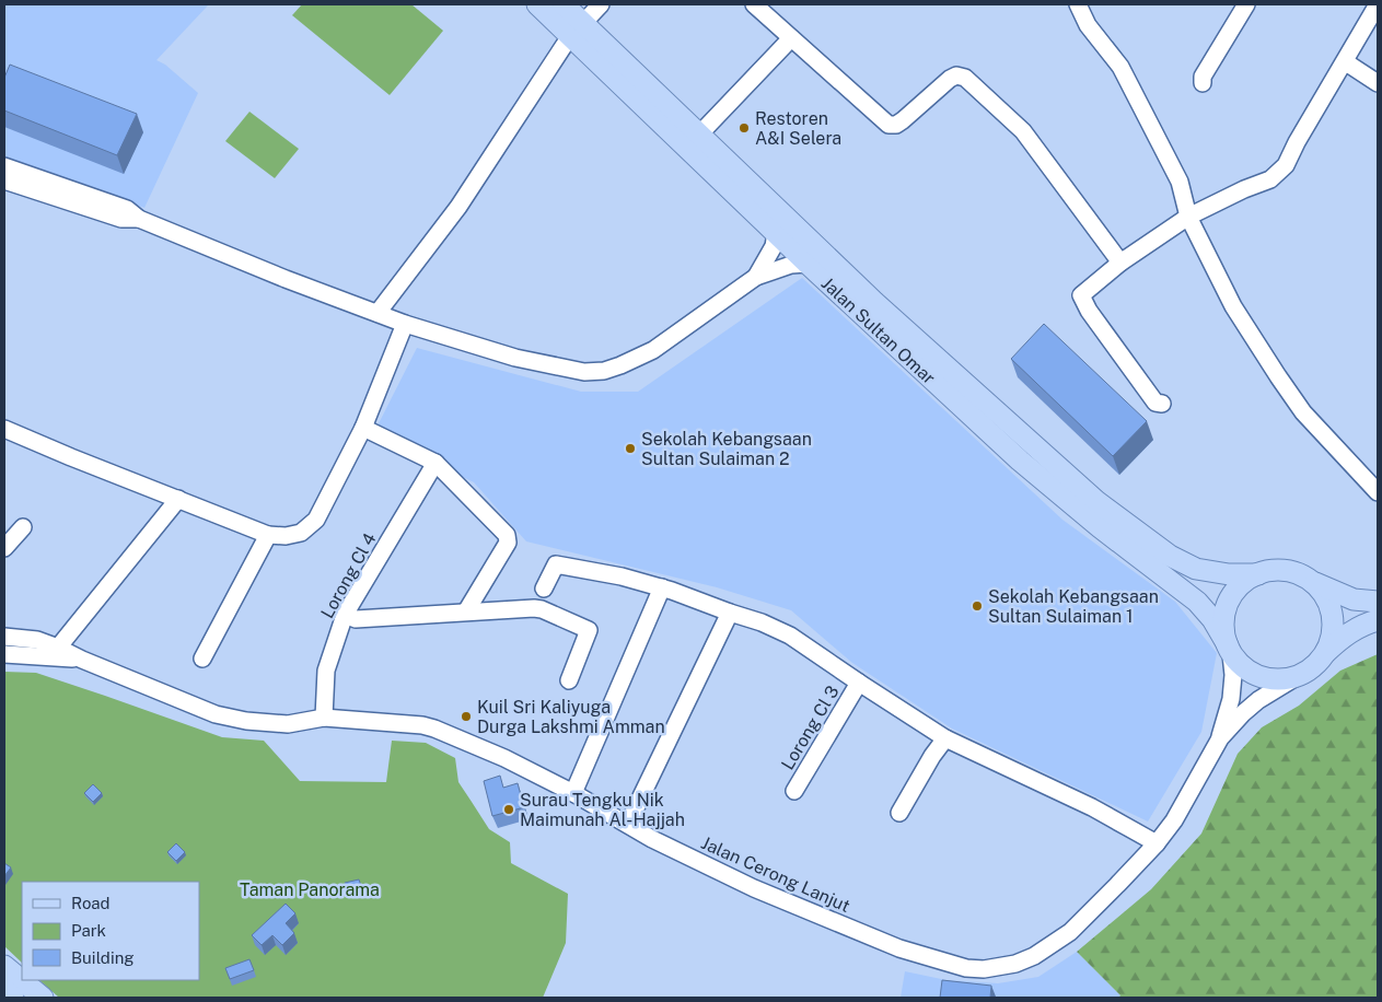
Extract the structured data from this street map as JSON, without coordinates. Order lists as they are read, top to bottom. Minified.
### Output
{"streets":{"main road":["Jalan Sultan Omar"],"street":["Lorong Cl 4","Lorong Cl 3","Jalan Cerong Lanjut"]},"crossings":[["Jalan Sultan Omar","Jalan Cerong Lanjut"],["Lorong Cl 4","Jalan Cerong Lanjut"]],"parks":["Taman Panorama"],"places":["Restoren A&I Selera","Sekolah Kebangsaan Sultan Sulaiman 2","Sekolah Kebangsaan Sultan Sulaiman 1","Kuil Sri Kaliyuga Durga Lakshmi Amman","Surau Tengku Nik Maimunah Al-Hajjah"],"legend":["Road","Park","Building"]}
